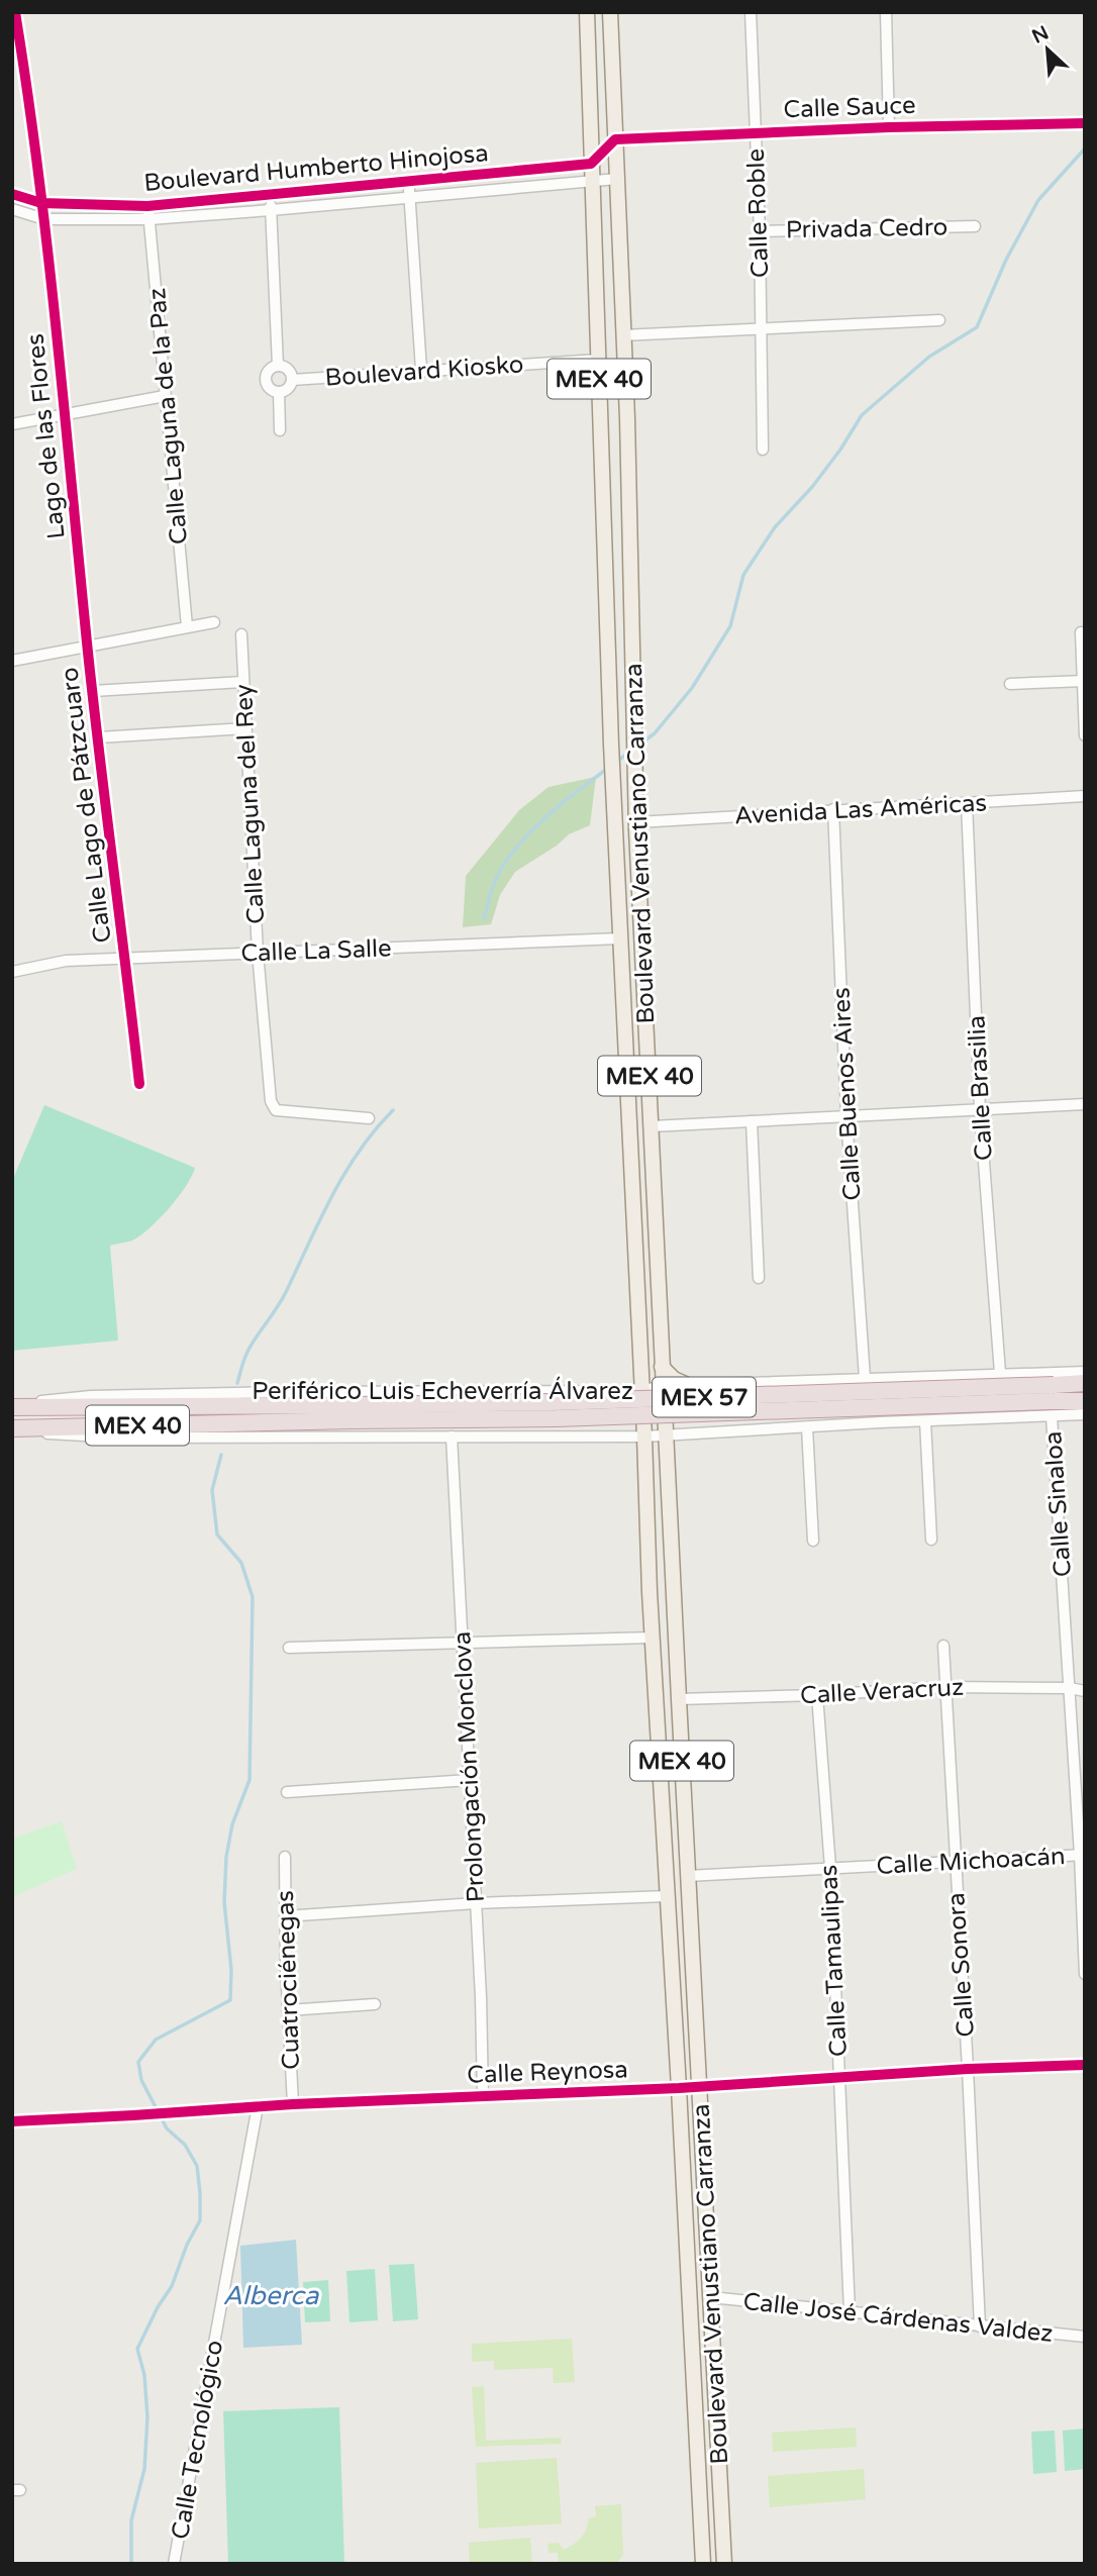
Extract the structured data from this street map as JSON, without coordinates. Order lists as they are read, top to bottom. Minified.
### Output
{"streets":{"highway":["MEX 40","Periférico Luis Echeverría Álvarez","MEX 57"],"main road":["Boulevard Venustiano Carranza"],"street":["Calle Sauce","Boulevard Humberto Hinojosa","Calle Roble","Privada Cedro","Boulevard Kiosko","Calle Laguna de la Paz","Lago de las Flores","Calle Laguna del Rey","Calle Lago de Pátzcuaro","Avenida Las Américas","Calle La Salle","Calle Brasilia","Calle Buenos Aires","Calle Sinaloa","Calle Veracruz","Prolongación Monclova","Calle Michoacán","Calle Tamaulipas","Calle Sonora","Cuatrociénegas","Calle Reynosa","Calle José Cárdenas Valdez","Calle Tecnológico"]},"crossings":[["Calle Sauce","Calle Roble"],["Calle Sauce","Boulevard Venustiano Carranza"],["Boulevard Humberto Hinojosa","Calle Laguna de la Paz"],["Boulevard Humberto Hinojosa","Lago de las Flores"],["Boulevard Humberto Hinojosa","Boulevard Venustiano Carranza"],["Calle Roble","Privada Cedro"],["Boulevard Kiosko","Boulevard Venustiano Carranza"],["Lago de las Flores","Calle Lago de Pátzcuaro"],["Calle Laguna del Rey","Calle La Salle"],["Calle Lago de Pátzcuaro","Calle La Salle"],["Avenida Las Américas","Boulevard Venustiano Carranza"],["Avenida Las Américas","Calle Brasilia"],["Avenida Las Américas","Calle Buenos Aires"],["Boulevard Venustiano Carranza","Calle La Salle"],["Boulevard Venustiano Carranza","Periférico Luis Echeverría Álvarez"],["Boulevard Venustiano Carranza","Calle Veracruz"],["Boulevard Venustiano Carranza","Calle Michoacán"],["Boulevard Venustiano Carranza","Calle Reynosa"],["Boulevard Venustiano Carranza","Calle José Cárdenas Valdez"],["Calle Brasilia","Periférico Luis Echeverría Álvarez"],["Calle Buenos Aires","Periférico Luis Echeverría Álvarez"],["Periférico Luis Echeverría Álvarez","Calle Sinaloa"],["Calle Sinaloa","Calle Veracruz"],["Calle Sinaloa","Calle Michoacán"],["Calle Veracruz","Calle Tamaulipas"],["Calle Veracruz","Calle Sonora"],["Prolongación Monclova","Calle Reynosa"],["Calle Michoacán","Calle Tamaulipas"],["Calle Michoacán","Calle Sonora"],["Calle Tamaulipas","Calle Reynosa"],["Calle Tamaulipas","Calle José Cárdenas Valdez"],["Calle Sonora","Calle Reynosa"],["Calle Sonora","Calle José Cárdenas Valdez"],["Cuatrociénegas","Calle Reynosa"],["Calle Reynosa","Calle Tecnológico"]],"water":["Alberca"],"north":"top left"}
